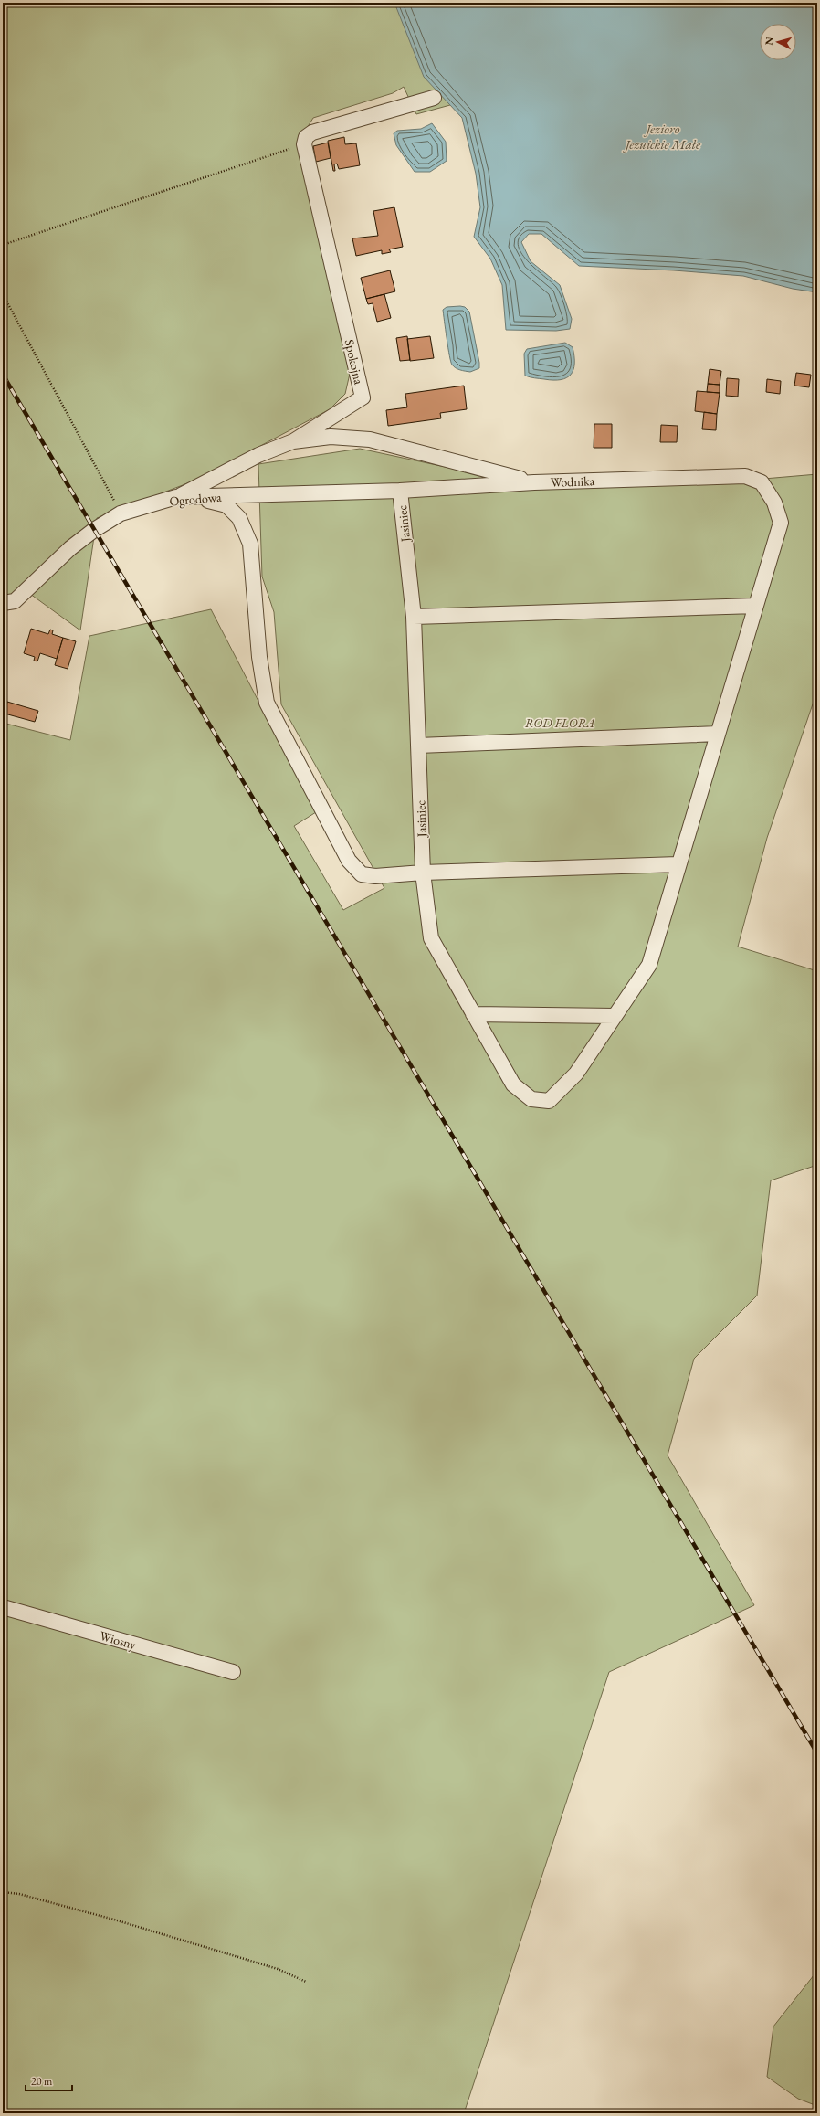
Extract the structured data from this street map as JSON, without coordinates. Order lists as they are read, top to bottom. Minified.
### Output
{"streets":{"street":["Spokojna","Wodnika","Ogrodowa","Jasiniec","Wiosny"]},"crossings":[["Wodnika","Ogrodowa"],["Wodnika","Jasiniec"],["Ogrodowa","Jasiniec"]],"water":["Jezioro Jezuickie Małe"],"parks":["ROD FLORA"],"scale_bar":"20 m","north":"left"}
